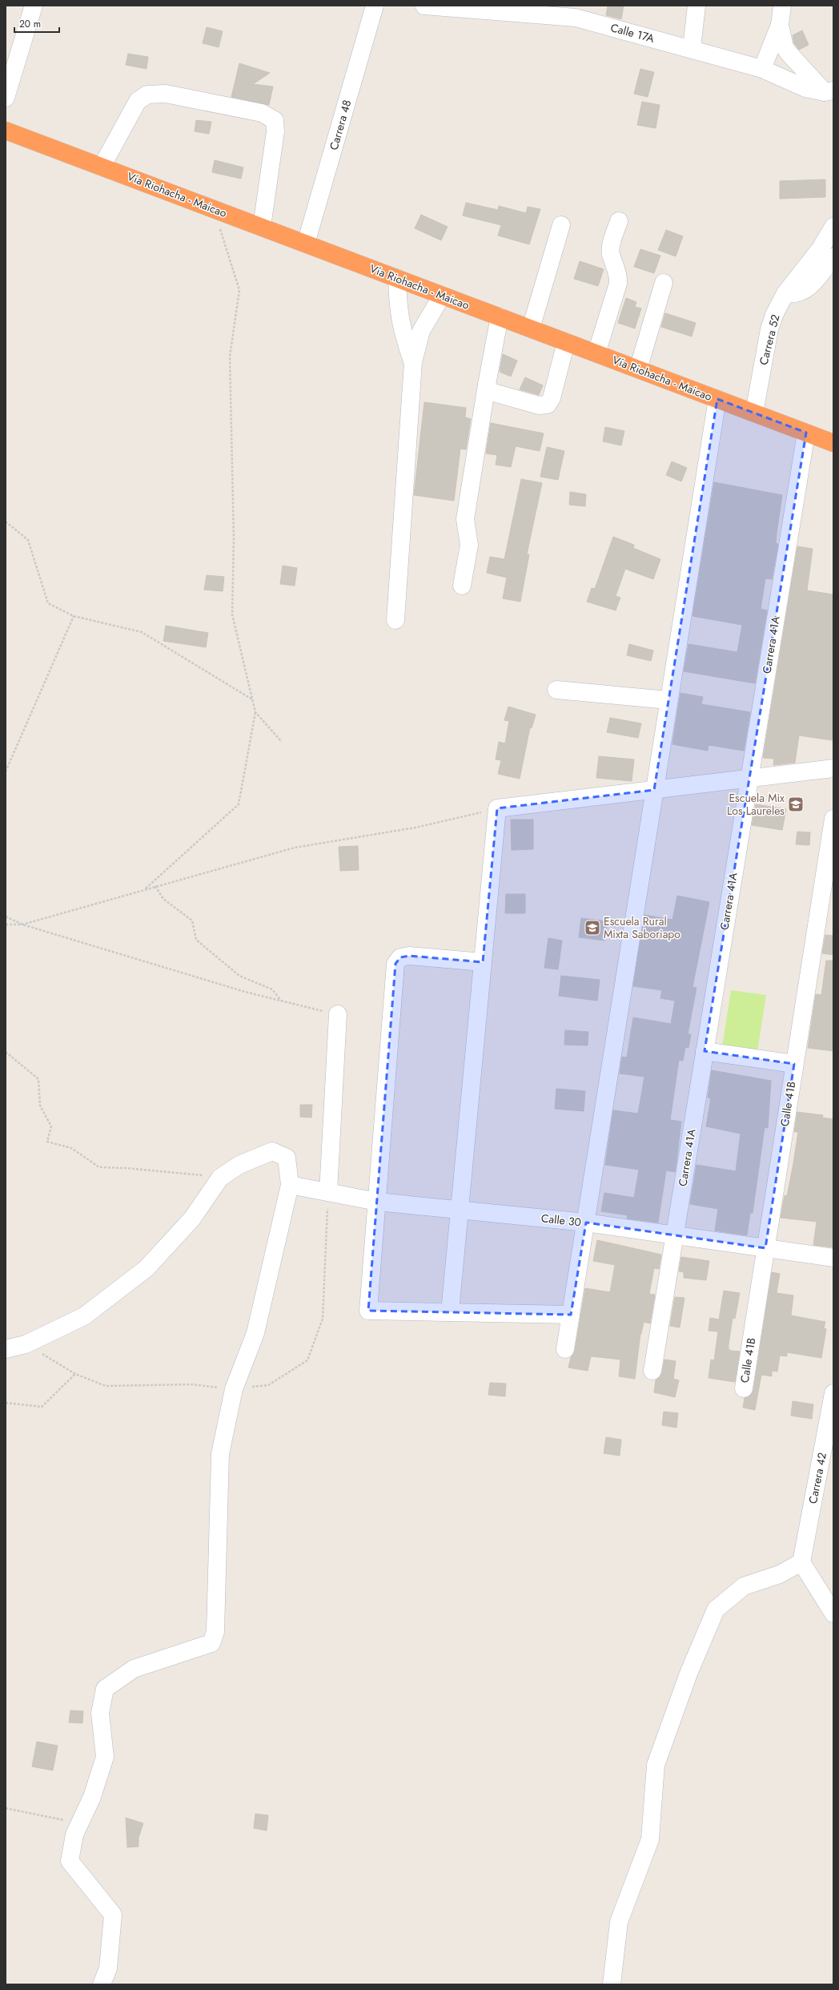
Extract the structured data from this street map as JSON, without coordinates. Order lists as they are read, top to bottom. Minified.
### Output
{"streets":{"highway":["Vía Riohacha - Maicao"],"street":["Calle 17A","Carrera 48","Carrera 52","Carrera 41A","Calle 41B","Calle 30","Carrera 42"]},"crossings":[["Carrera 48","Vía Riohacha - Maicao"],["Vía Riohacha - Maicao","Carrera 52"],["Vía Riohacha - Maicao","Carrera 41A"],["Carrera 41A","Calle 30"],["Calle 41B","Calle 30"]],"places":{"school or university":["Escuela Mix Los Laureles","Escuela Rural Mixta Saboriapo"]},"scale_bar":"20 m"}
